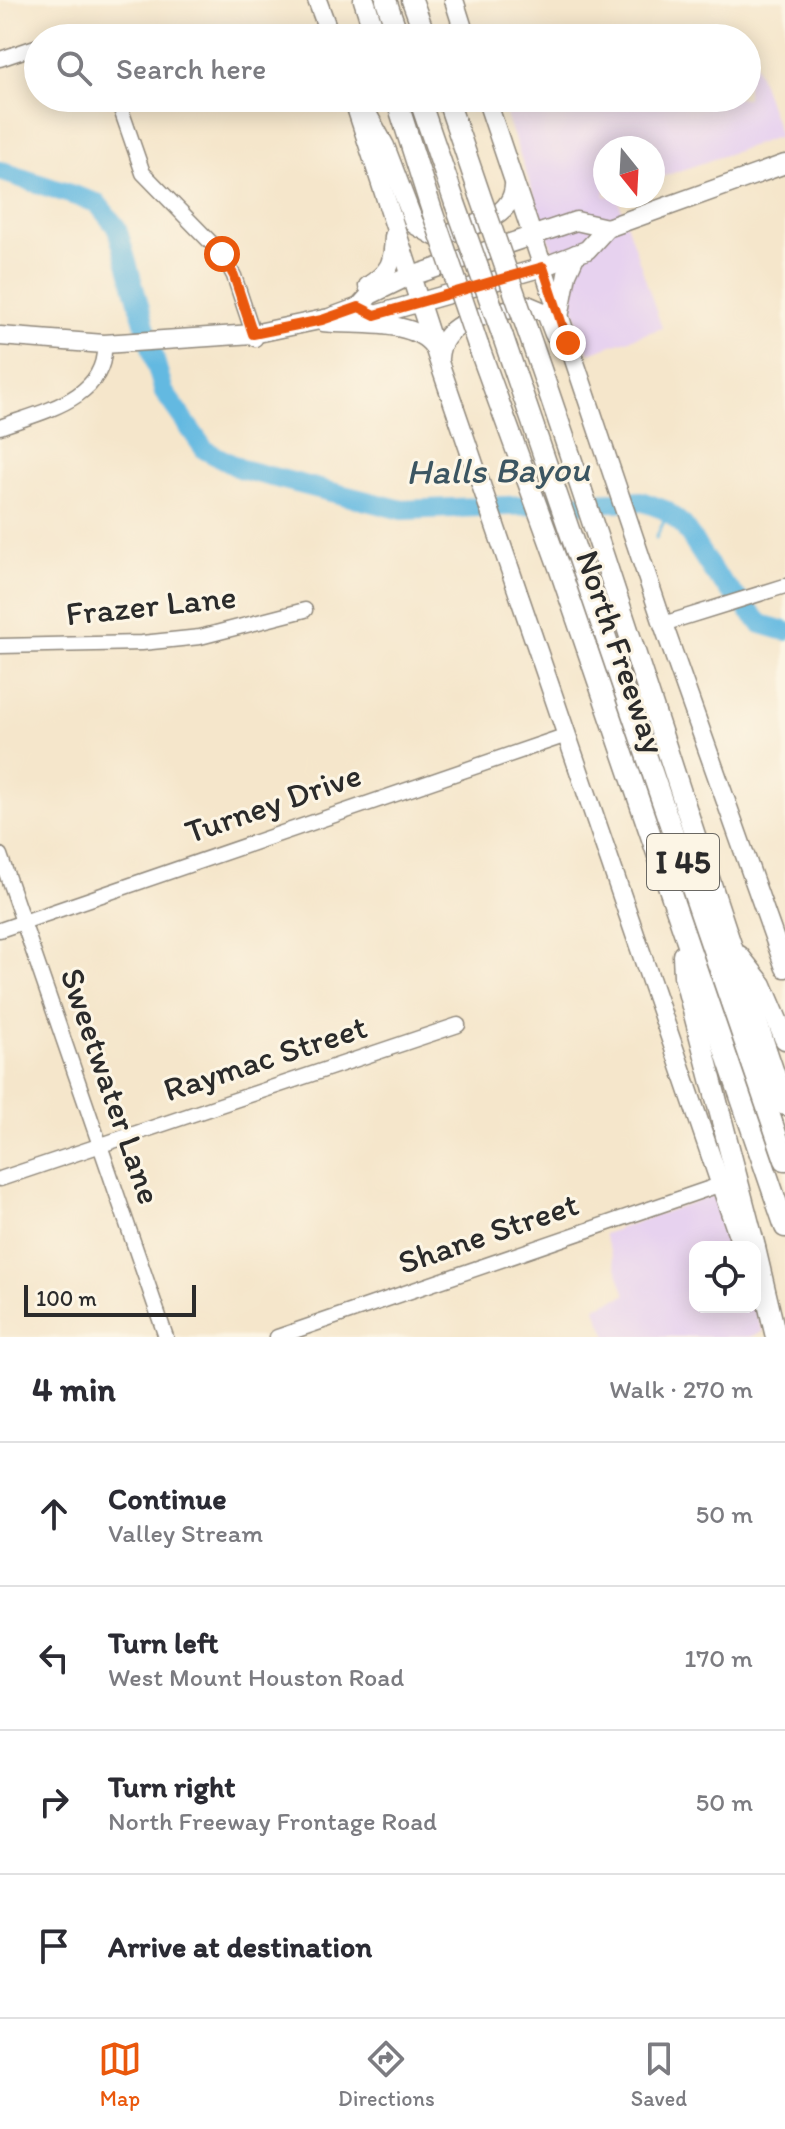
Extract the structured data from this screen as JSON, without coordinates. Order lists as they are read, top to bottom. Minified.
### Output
{"streets":{"highway":["North Freeway","I 45"],"street":["Frazer Lane","Turney Drive","Raymac Street","Sweetwater Lane","Shane Street"]},"crossings":[["Turney Drive","Sweetwater Lane"],["Raymac Street","Sweetwater Lane"]],"water":["Halls Bayou"],"scale_bar":"100 m","north":"bottom","page":{"search":"Search here","scale":"100 m","heading":["4 min","Walk · 270 m"],"list":[["Continue","Valley Stream","50 m"],["Turn left","West Mount Houston Road","170 m"],["Turn right","North Freeway Frontage Road","50 m"],"Arrive at destination"],"nav":["Map","Directions","Saved"]}}
